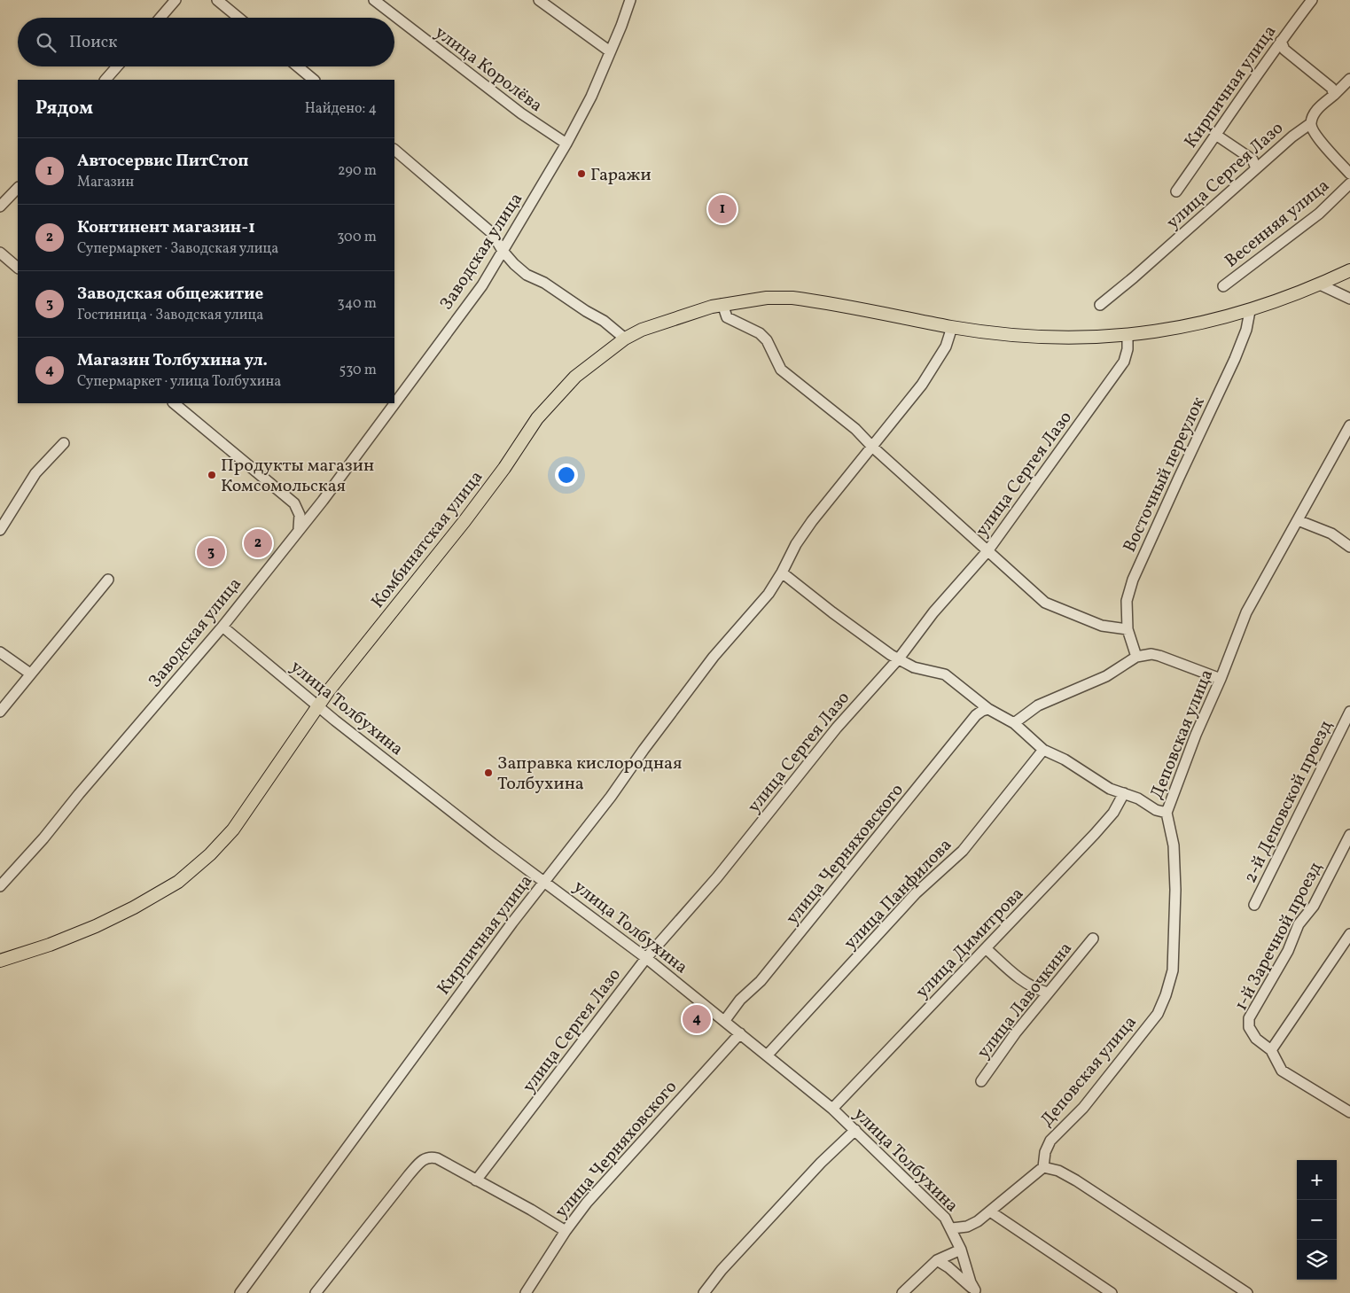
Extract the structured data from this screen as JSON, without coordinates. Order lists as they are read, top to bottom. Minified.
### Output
{"streets":{"main road":["Комбинатская улица"],"street":["улица Королёва","Кирпичная улица","улица Сергея Лазо","Весенняя улица","Заводская улица","Восточный переулок","улица Толбухина","Деповская улица","2-й Деповской проезд","улица Черняховского","улица Панфилова","1-й Заречной проезд","улица Димитрова","улица Лавочкина"]},"crossings":[["улица Королёва","Заводская улица"],["Кирпичная улица","улица Толбухина"],["улица Сергея Лазо","Комбинатская улица"],["улица Сергея Лазо","улица Толбухина"],["Заводская улица","улица Толбухина"],["Восточный переулок","Комбинатская улица"],["Комбинатская улица","улица Толбухина"],["улица Толбухина","улица Черняховского"],["улица Толбухина","улица Панфилова"],["улица Толбухина","улица Димитрова"]],"places":["Гаражи","Продукты магазин Комсомольская","Заправка кислородная Толбухина"],"page":{"search":"Поиск","heading":["Рядом","Найдено: 4"],"list":[{"mark":"1","name":"Автосервис ПитСтоп","note":"Магазин","value":"290 m"},{"mark":"2","name":"Континент магазин-1","note":"Супермаркет · Заводская улица","value":"300 m"},{"mark":"3","name":"Заводская общежитие","note":"Гостиница · Заводская улица","value":"340 m"},{"mark":"4","name":"Магазин Толбухина ул.","note":"Супермаркет · улица Толбухина","value":"530 m"}],"pins":["1","2","3","4"],"map_buttons":["+","−"]}}
